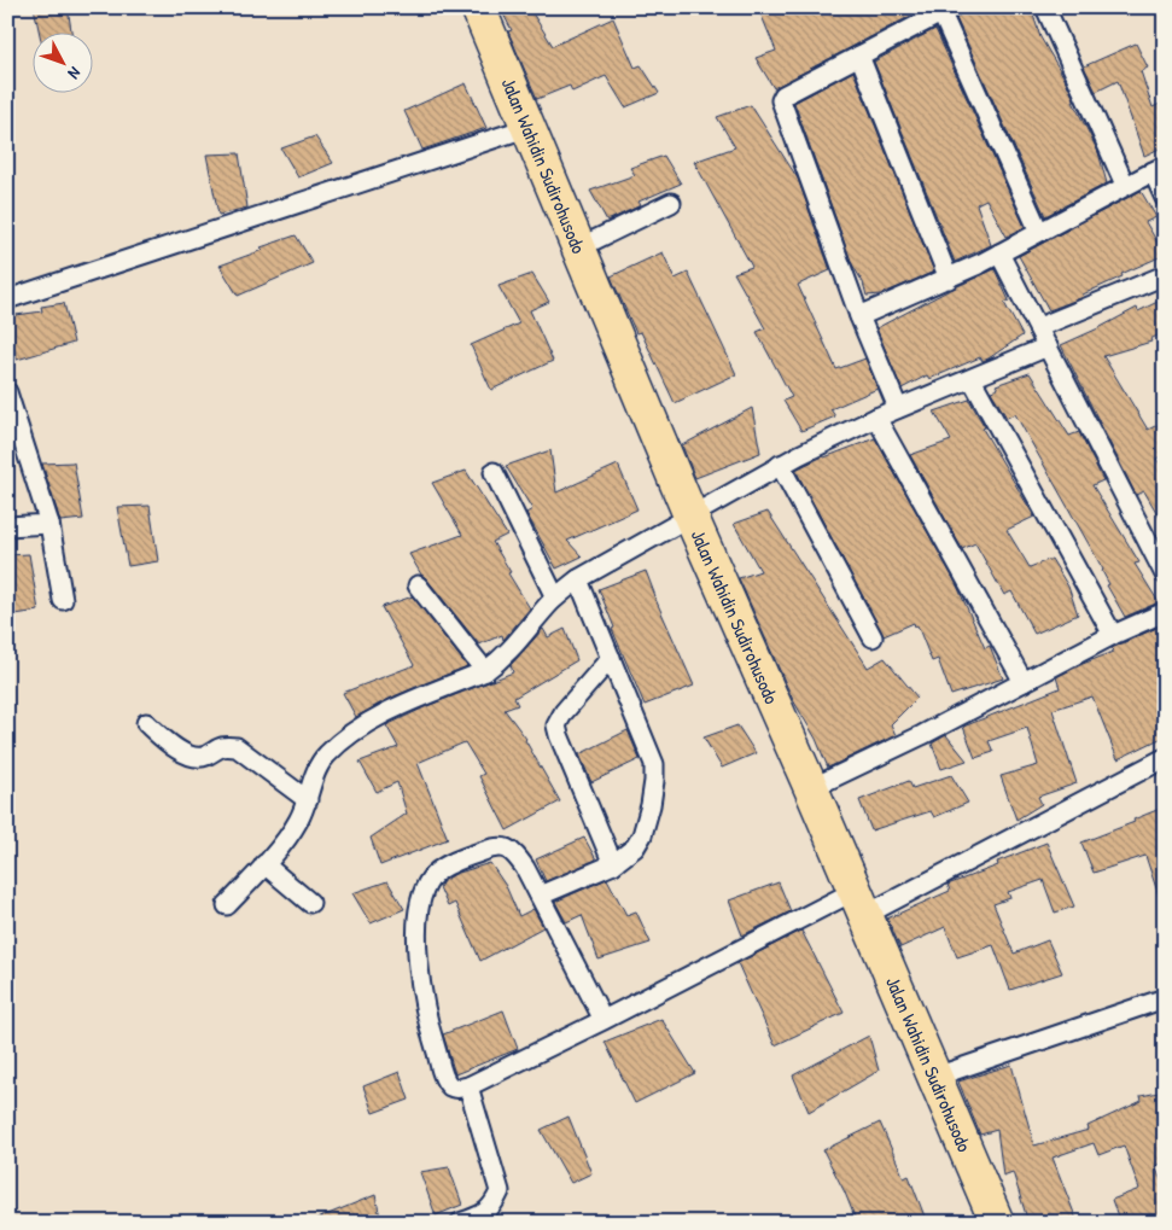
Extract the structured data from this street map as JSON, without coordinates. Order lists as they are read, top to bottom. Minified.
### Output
{"streets":{"highway":["Jalan Wahidin Sudirohusodo"]},"north":"bottom right"}
